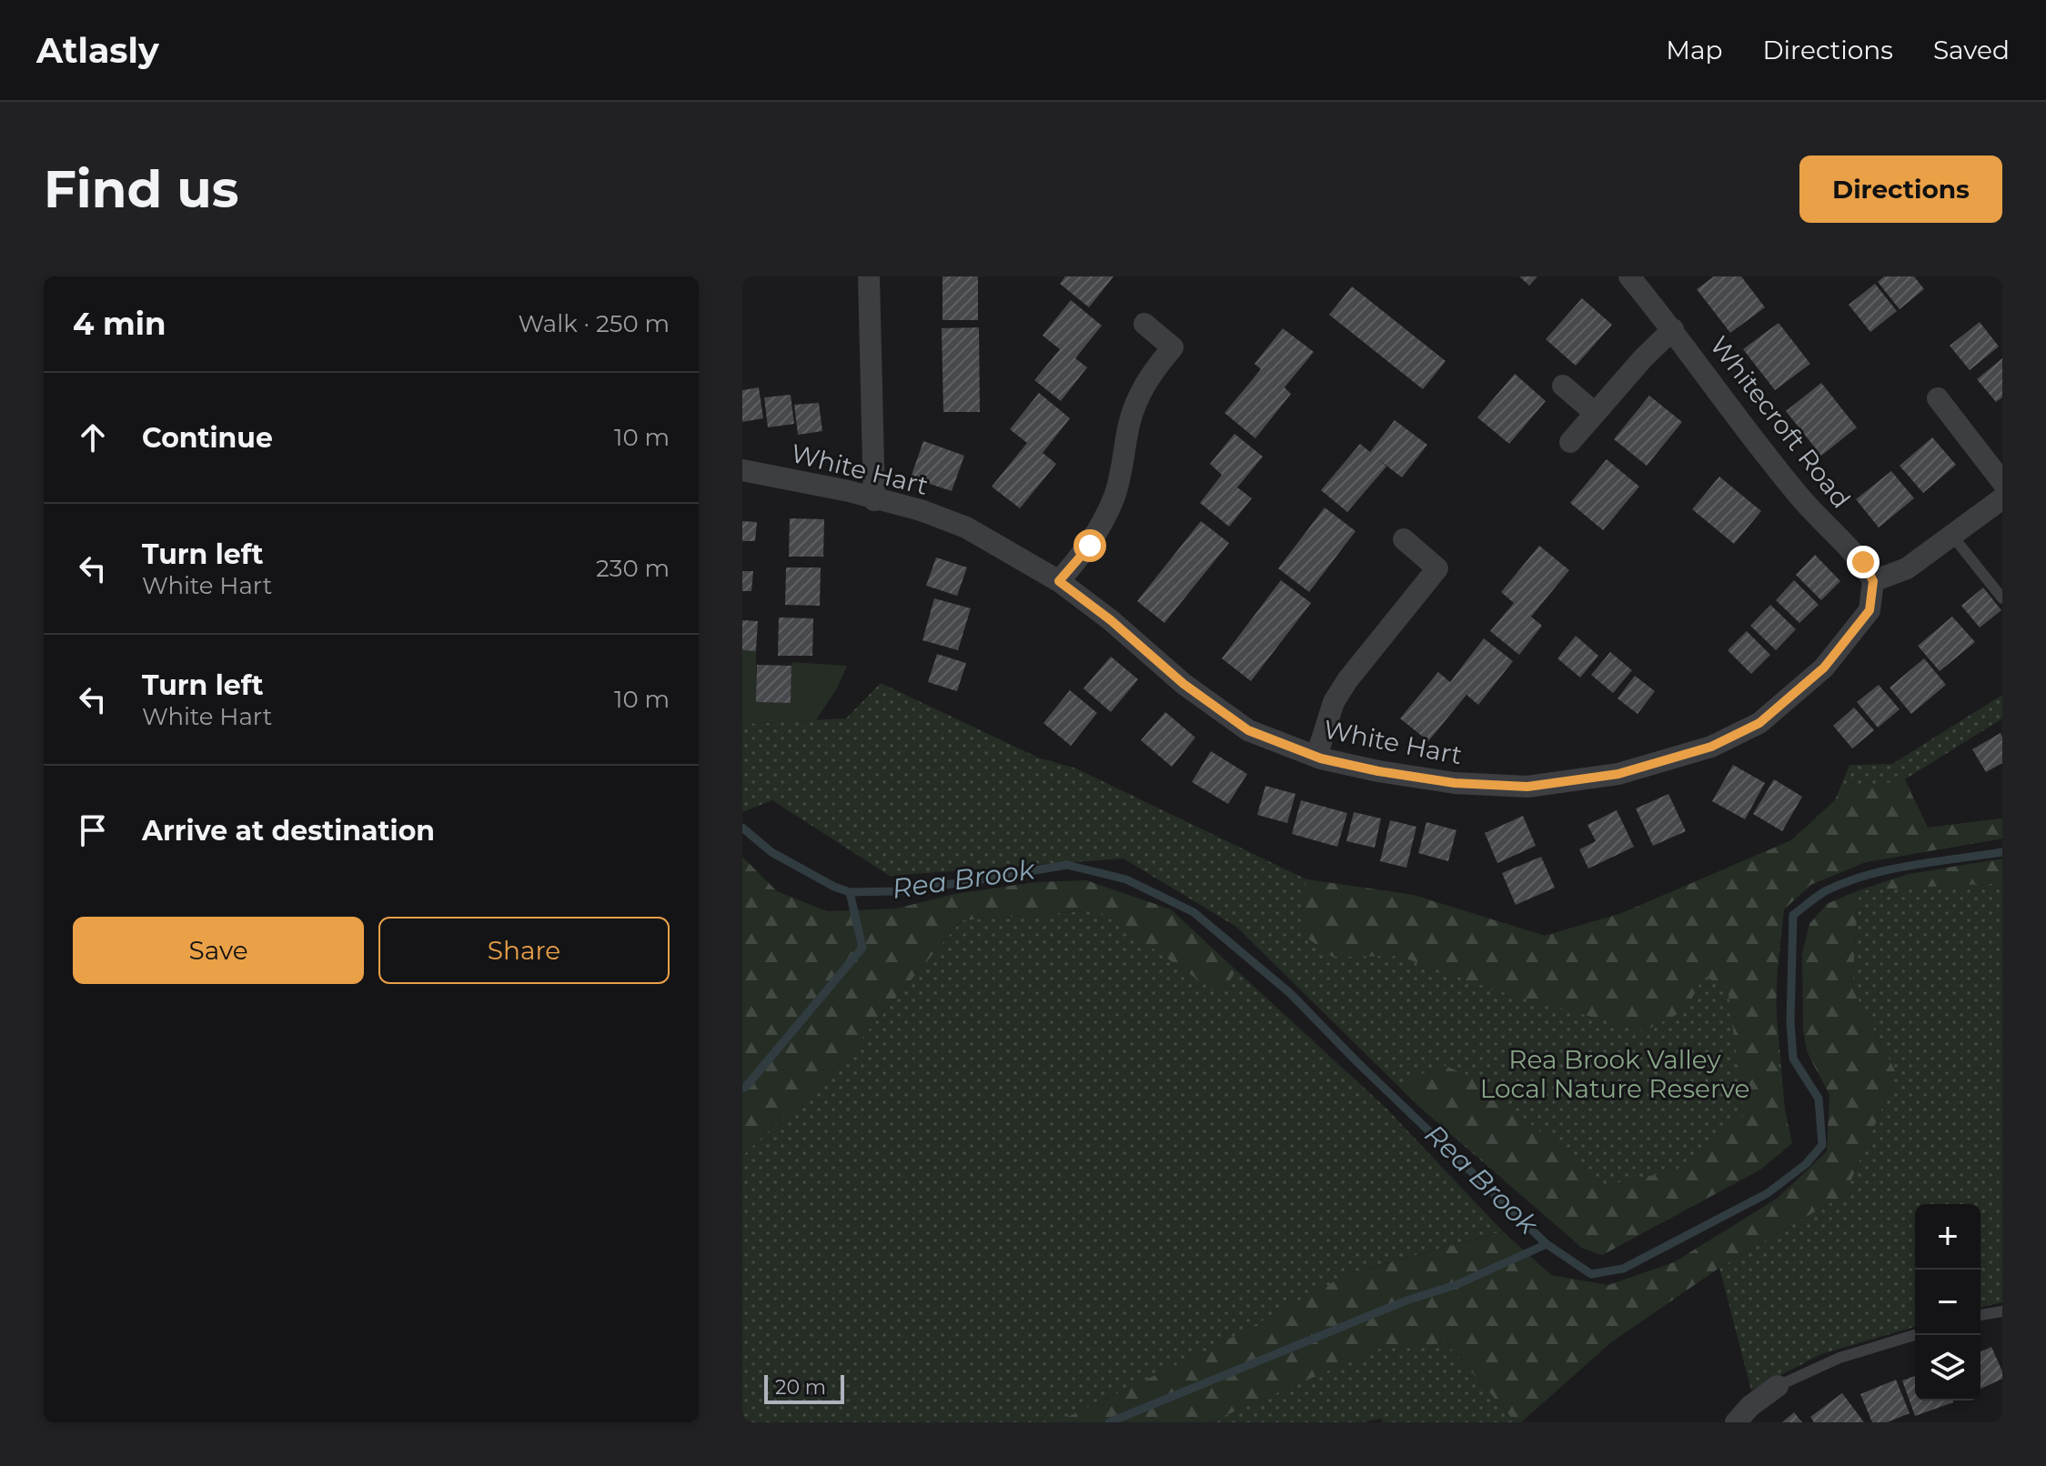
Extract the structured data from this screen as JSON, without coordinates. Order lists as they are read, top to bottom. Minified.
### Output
{"streets":{"street":["Whitecroft Road","White Hart"]},"crossings":[["Whitecroft Road","White Hart"]],"water":["Rea Brook"],"parks":["Rea Brook Valley Local Nature Reserve"],"scale_bar":"20 m","page":{"header":"Atlasly","nav":["Map","Directions","Saved"],"buttons":["Directions",["Save","Share"]],"title":"Find us","heading":["4 min","Walk · 250 m"],"list":[["Continue","10 m"],["Turn left","White Hart","230 m"],["Turn left","White Hart","10 m"],"Arrive at destination"],"map_buttons":["+","−"],"scale":"20 m"}}
